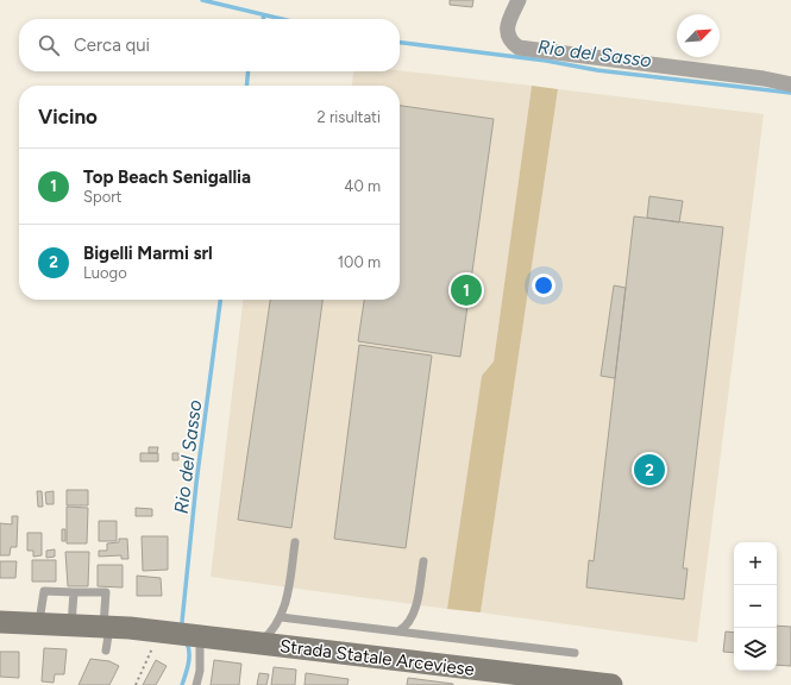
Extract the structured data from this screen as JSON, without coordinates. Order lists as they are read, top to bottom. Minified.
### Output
{"streets":{"main road":["Strada Statale Arceviese"]},"water":["Rio del Sasso"],"north":"top right","page":{"search":"Cerca qui","heading":["Vicino","2 risultati"],"list":[{"mark":"1","name":"Top Beach Senigallia","note":"Sport","value":"40 m"},{"mark":"2","name":"Bigelli Marmi srl","note":"Luogo","value":"100 m"}],"pins":["1","2"],"map_buttons":["+","−"]}}
